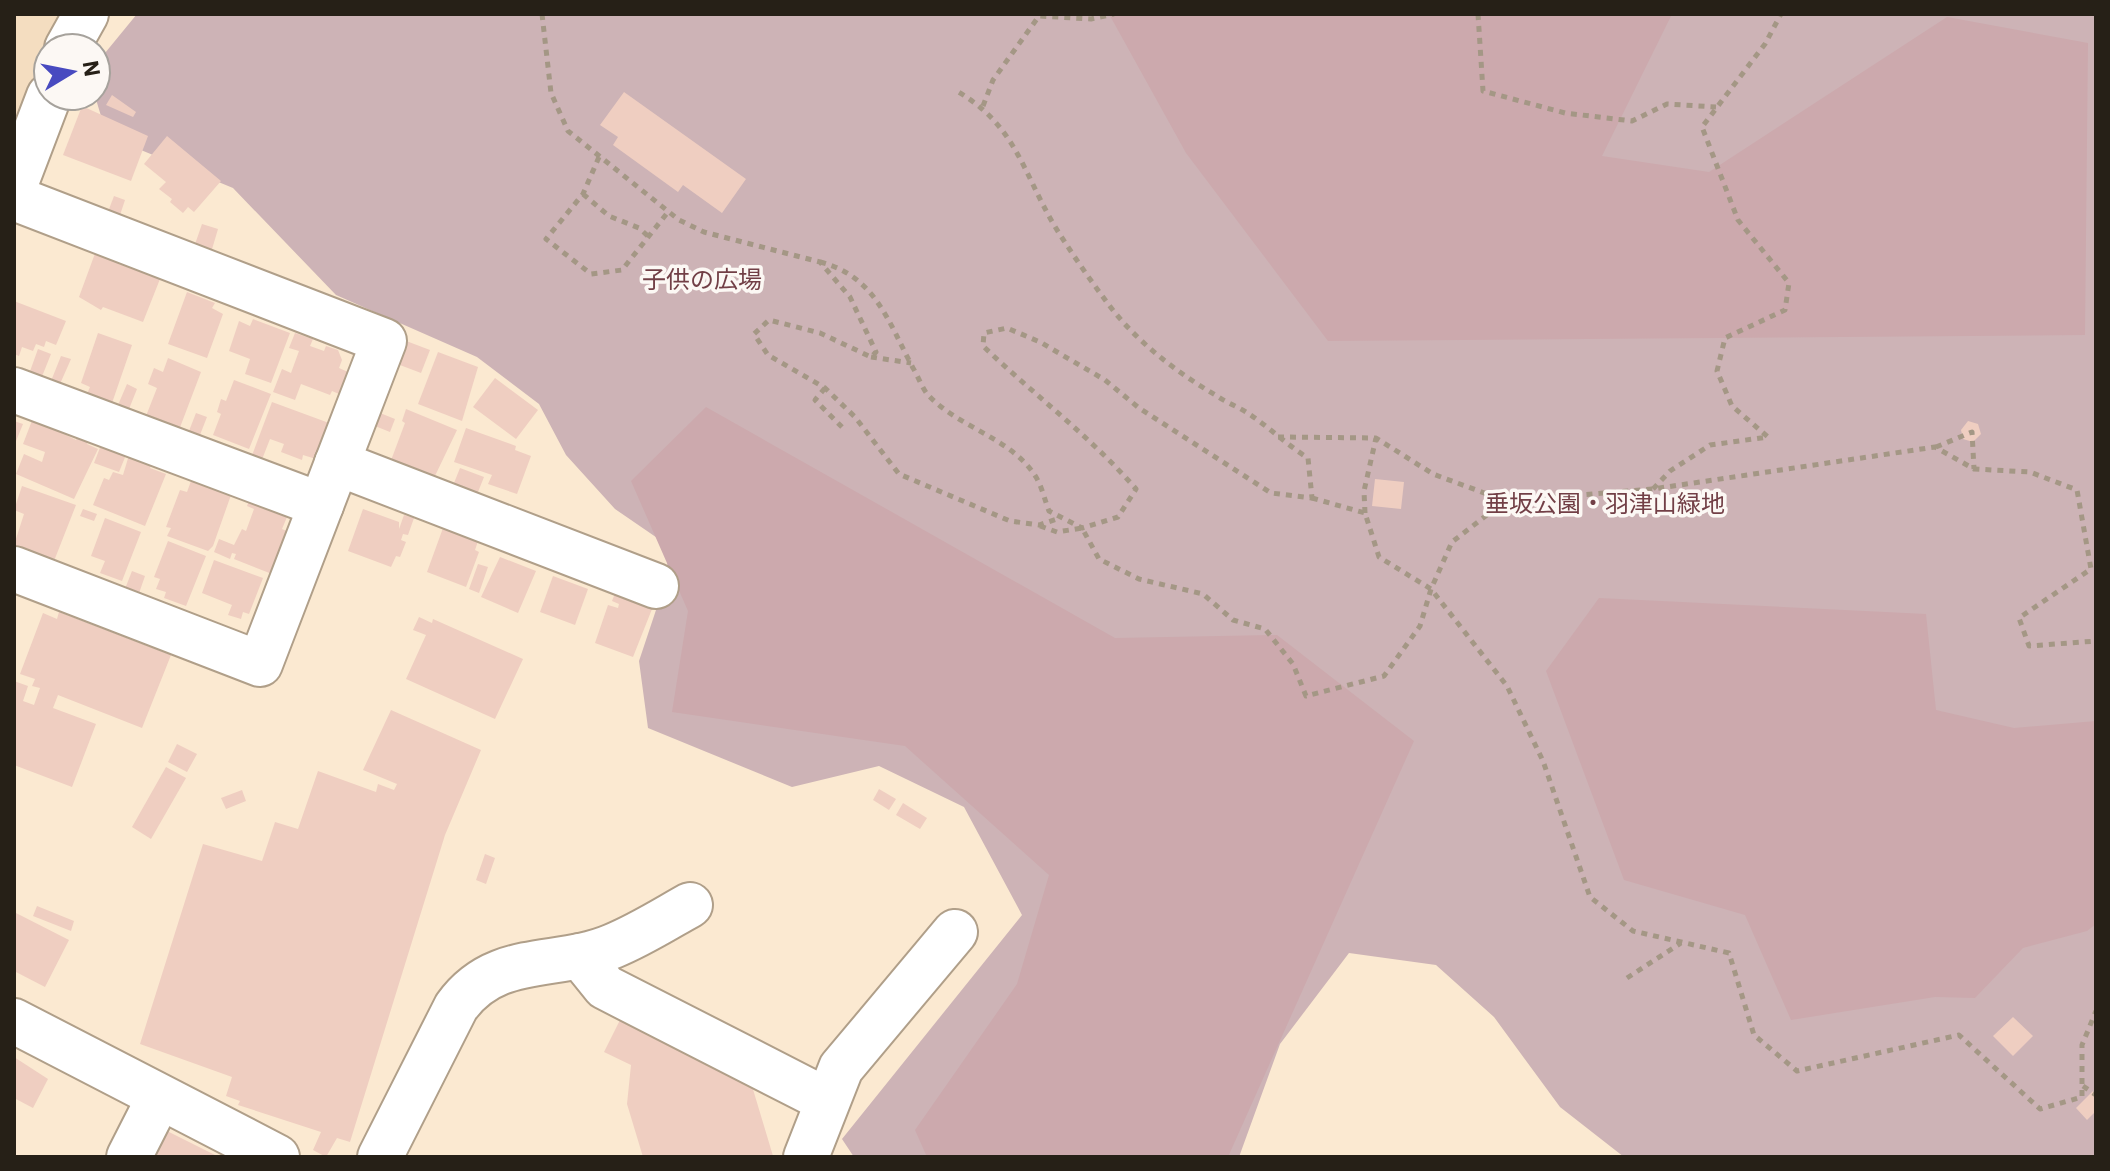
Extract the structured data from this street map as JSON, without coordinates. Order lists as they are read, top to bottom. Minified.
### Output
{"parks":["子供の広場","垂坂公園・羽津山緑地"],"north":"right"}
